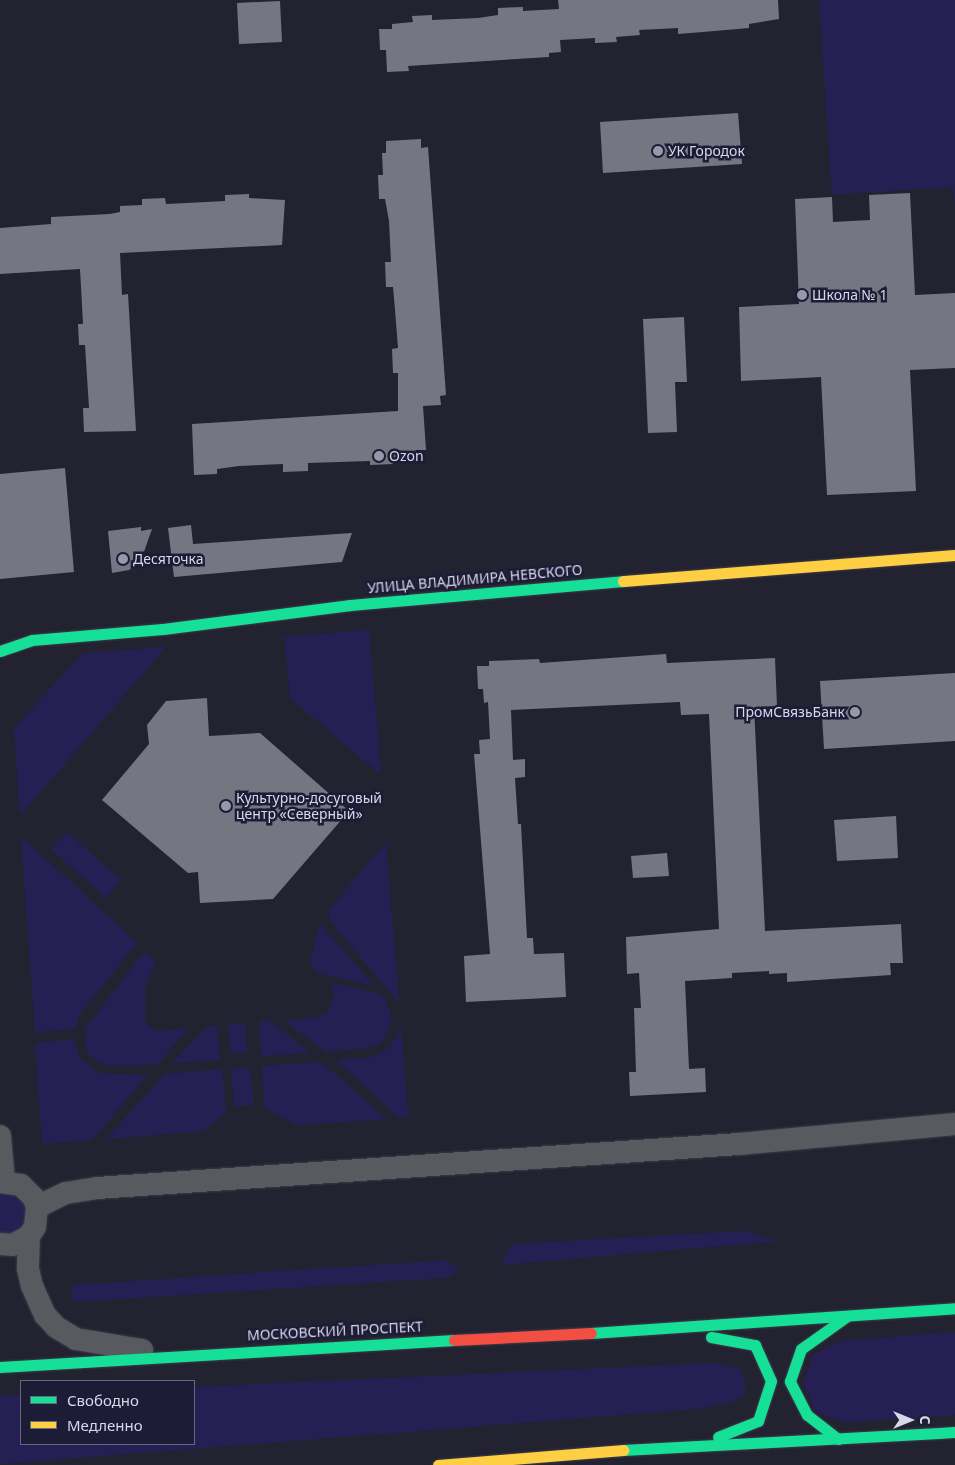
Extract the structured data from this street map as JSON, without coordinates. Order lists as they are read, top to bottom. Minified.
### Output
{"streets":{"main road":["УЛИЦА ВЛАДИМИРА НЕВСКОГО","МОСКОВСКИЙ ПРОСПЕКТ"]},"places":["УК Городок","Школа № 1","Ozon","Десяточка","ПромСвязьБанк","Культурно-досуговый центр «Северный»"],"legend":["Свободно","Медленно"],"north":"right"}
